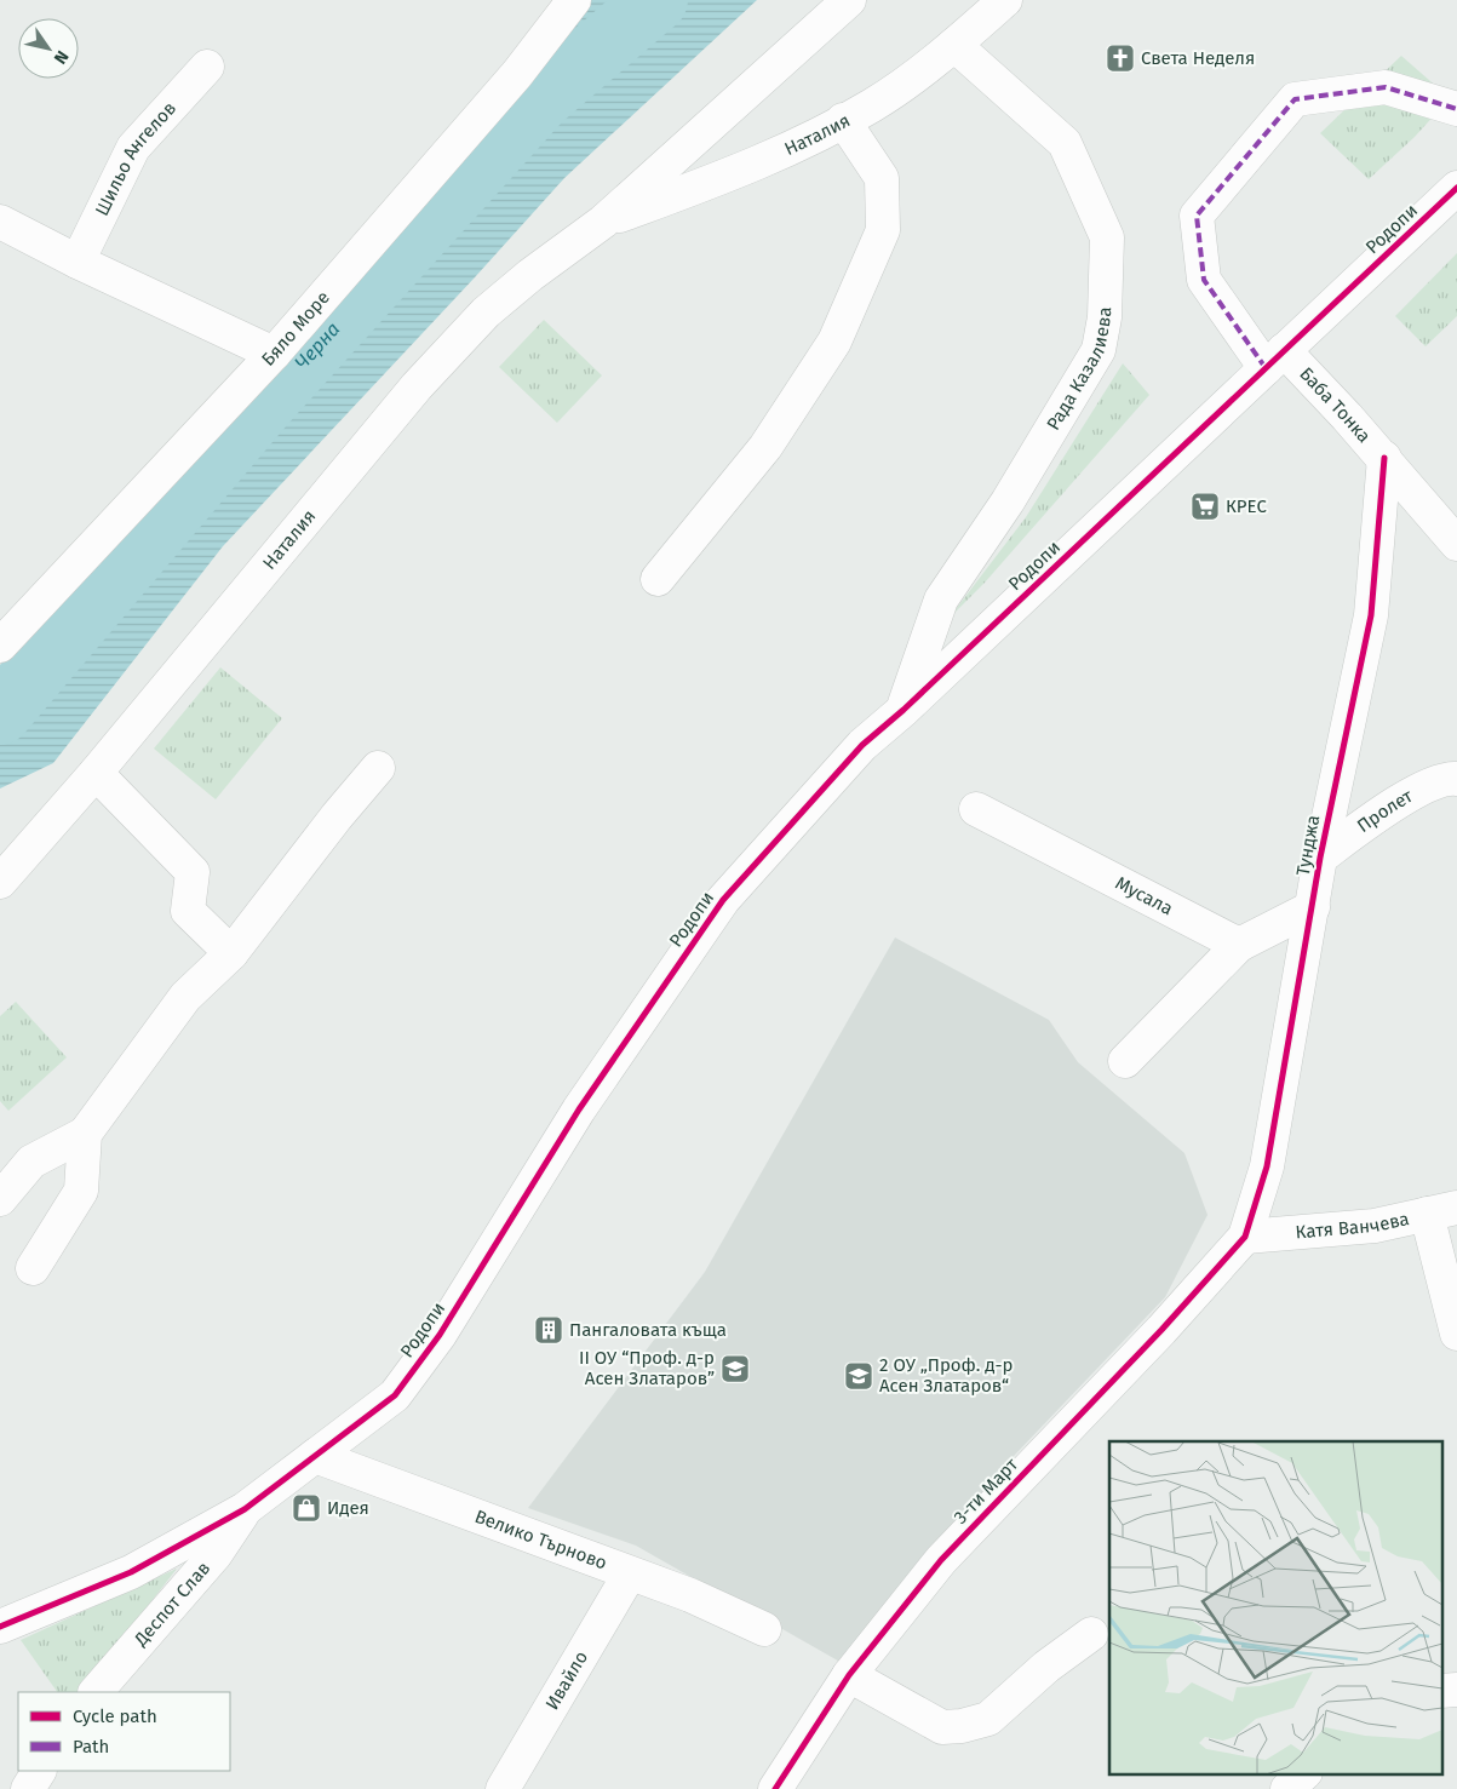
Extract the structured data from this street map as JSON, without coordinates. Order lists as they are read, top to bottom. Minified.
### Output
{"streets":{"street":["Наталия","Шильо Ангелов","Родопи","Бяло Море","Рада Казалиева","Баба Тонка","Пролет","Тунджа","Мусала","Катя Ванчева","3-ти Март","Велико Търново","Деспот Слав","Ивайло"]},"crossings":[["Наталия","Рада Казалиева"],["Родопи","Рада Казалиева"],["Родопи","Баба Тонка"],["Родопи","Велико Търново"],["Родопи","Деспот Слав"],["Баба Тонка","Тунджа"],["Пролет","Тунджа"],["Тунджа","Катя Ванчева"],["Тунджа","3-ти Март"],["Катя Ванчева","3-ти Март"],["Велико Търново","Ивайло"]],"water":["Черна"],"places":{"church":["Света Неделя"],"supermarket":["КРЕС"],"building":["Пангаловата къща"],"school or university":["II ОУ “Проф. д-р Асен Златаров”","2 ОУ „Проф. д-р Асен Златаров“"],"shop":["Идея"]},"legend":["Cycle path","Path"],"north":"bottom right"}
